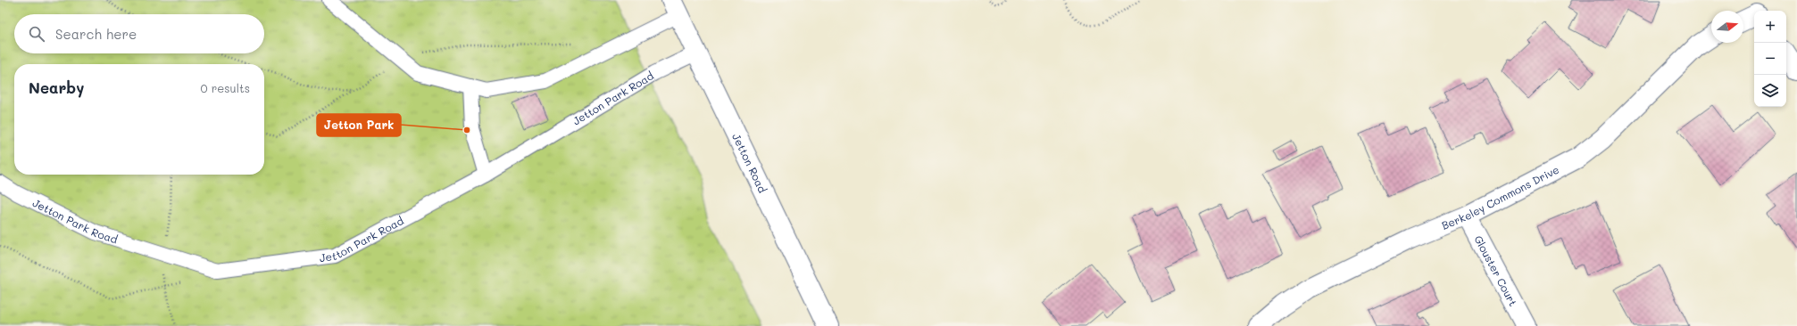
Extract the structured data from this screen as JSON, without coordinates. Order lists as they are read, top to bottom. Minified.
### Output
{"streets":{"street":["Jetton Road","Berkeley Commons Drive","Glouster Court"],"lane":["Jetton Park Road"]},"crossings":[["Jetton Park Road","Jetton Road"],["Berkeley Commons Drive","Glouster Court"]],"places":["Jetton Park"],"north":"right","page":{"map_buttons":["+","−"],"search":"Search here","heading":["Nearby","0 results"]}}
